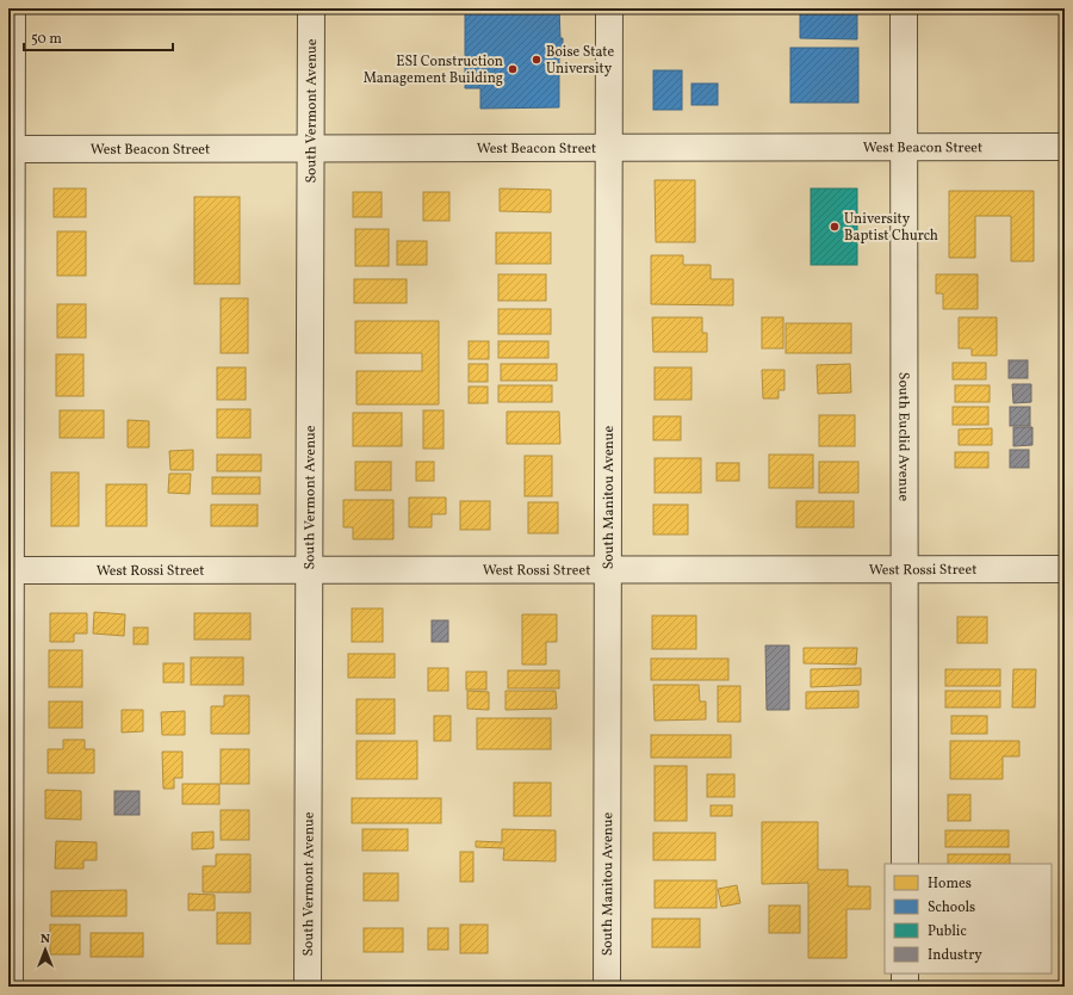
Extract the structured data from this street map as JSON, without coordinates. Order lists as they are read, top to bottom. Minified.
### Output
{"streets":{"street":["South Vermont Avenue","West Beacon Street","South Euclid Avenue","South Manitou Avenue","West Rossi Street"]},"crossings":[["South Vermont Avenue","West Beacon Street"],["South Vermont Avenue","West Rossi Street"],["West Beacon Street","South Euclid Avenue"],["West Beacon Street","South Manitou Avenue"],["South Euclid Avenue","West Rossi Street"],["South Manitou Avenue","West Rossi Street"]],"places":["Boise State University","ESI Construction Management Building","University Baptist Church"],"legend":["Homes","Schools","Public","Industry"],"scale_bar":"50 m","north":"top"}
